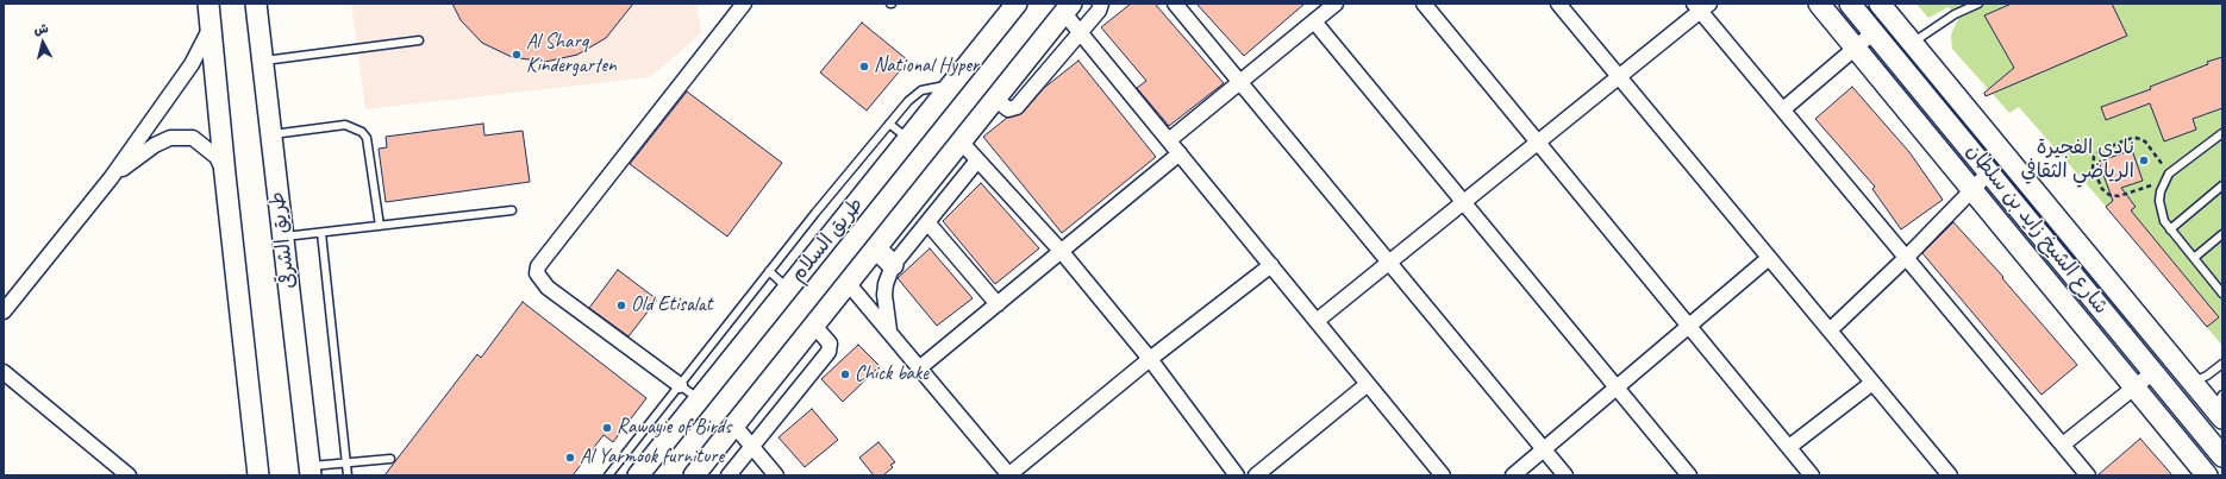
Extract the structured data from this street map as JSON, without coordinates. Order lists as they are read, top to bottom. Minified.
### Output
{"streets":{"main road":["شارع الشيخ زايد بن سلطان","طريق الشرقى","طريق السلام"]},"places":["Al Sharq Kindergarten","National Hyper","نادي الفجيرة الرياضي الثقافي","Old Etisalat","Chick bake","Rawayie of Birds","Al Yarmook furniture"],"north":"top"}
